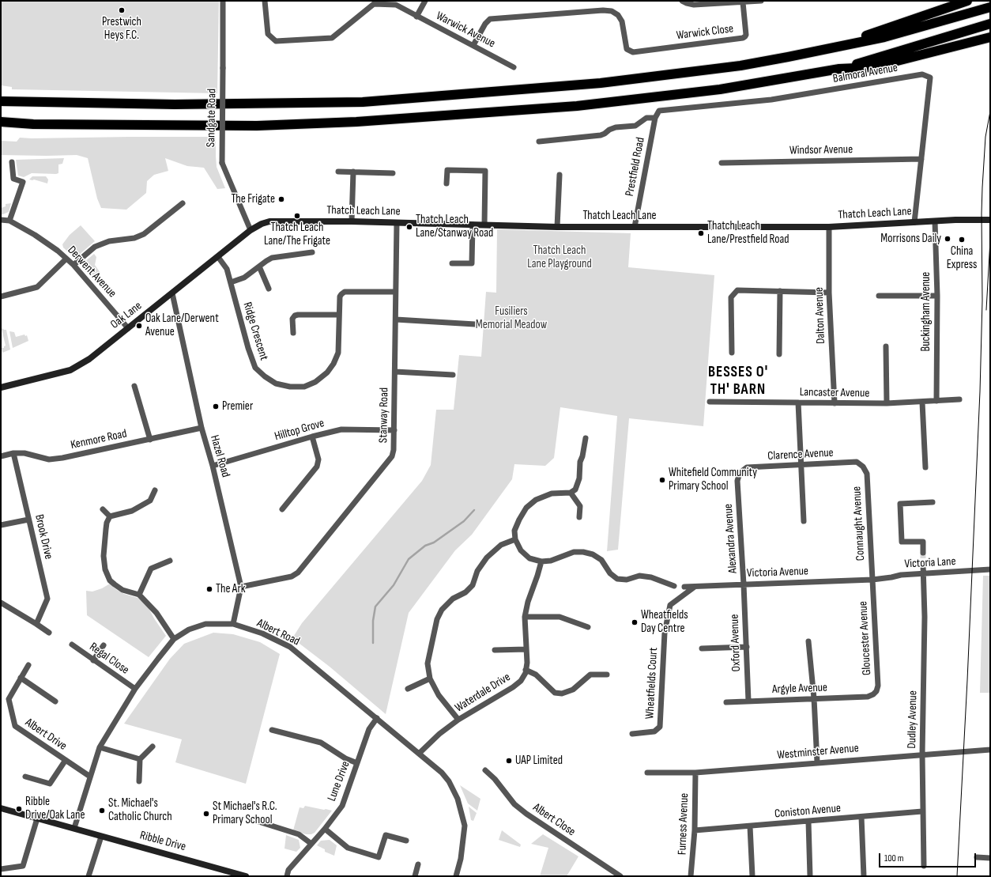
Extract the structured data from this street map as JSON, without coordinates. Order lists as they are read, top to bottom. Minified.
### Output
{"streets":{"street":["Warwick Avenue","Warwick Close","Balmoral Avenue","Sandgate Road","Windsor Avenue","Prestfield Road","Thatch Leach Lane","Derwent Avenue","Buckingham Avenue","Oak Lane","Dalton Avenue","Ridge Crescent","Lancaster Avenue","Stanway Road","Hilltop Grove","Kenmore Road","Clarence Avenue","Hazel Road","Connaught Avenue","Brook Drive","Alexandra Avenue","Victoria Lane","Victoria Avenue","Albert Road","Gloucester Avenue","Oxford Avenue","Regal Close","Wheatfields Court","Argyle Avenue","Waterdale Drive","Dudley Avenue","Albert Drive","Westminster Avenue","Lune Drive","Coniston Avenue","Albert Close","Furness Avenue","Ribble Drive"]},"crossings":[["Warwick Avenue","Warwick Close"],["Balmoral Avenue","Windsor Avenue"],["Balmoral Avenue","Prestfield Road"],["Balmoral Avenue","Thatch Leach Lane"],["Sandgate Road","Thatch Leach Lane"],["Sandgate Road","Oak Lane"],["Prestfield Road","Thatch Leach Lane"],["Thatch Leach Lane","Buckingham Avenue"],["Thatch Leach Lane","Oak Lane"],["Thatch Leach Lane","Dalton Avenue"],["Thatch Leach Lane","Stanway Road"],["Derwent Avenue","Oak Lane"],["Buckingham Avenue","Lancaster Avenue"],["Oak Lane","Ridge Crescent"],["Oak Lane","Hazel Road"],["Dalton Avenue","Lancaster Avenue"],["Ridge Crescent","Stanway Road"],["Stanway Road","Hilltop Grove"],["Stanway Road","Hazel Road"],["Hilltop Grove","Hazel Road"],["Kenmore Road","Hazel Road"],["Kenmore Road","Brook Drive"],["Clarence Avenue","Connaught Avenue"],["Clarence Avenue","Alexandra Avenue"],["Hazel Road","Albert Road"],["Connaught Avenue","Victoria Lane"],["Connaught Avenue","Victoria Avenue"],["Connaught Avenue","Gloucester Avenue"],["Alexandra Avenue","Victoria Avenue"],["Alexandra Avenue","Oxford Avenue"],["Victoria Lane","Victoria Avenue"],["Victoria Lane","Gloucester Avenue"],["Victoria Lane","Dudley Avenue"],["Victoria Avenue","Gloucester Avenue"],["Victoria Avenue","Oxford Avenue"],["Victoria Avenue","Wheatfields Court"],["Albert Road","Regal Close"],["Albert Road","Waterdale Drive"],["Albert Road","Albert Drive"],["Albert Road","Lune Drive"],["Albert Road","Ribble Drive"],["Gloucester Avenue","Argyle Avenue"],["Oxford Avenue","Argyle Avenue"],["Dudley Avenue","Westminster Avenue"],["Dudley Avenue","Coniston Avenue"],["Westminster Avenue","Furness Avenue"],["Coniston Avenue","Furness Avenue"]],"districts":["BESSES O' TH' BARN"],"parks":["Thatch Leach Lane Playground","Fusiliers Memorial Meadow"],"places":["Prestwich Heys F.C.","The Frigate","Thatch Leach Lane/The Frigate","Thatch Leach Lane/Stanway Road","Thatch Leach Lane/Prestfield Road","Morrisons Daily","China Express","Oak Lane/Derwent Avenue","Premier","Whitefield Community Primary School","The Ark","Wheatfields Day Centre","UAP Limited","Ribble Drive/Oak Lane","St. Michael's Catholic Church","St Michael's R.C. Primary School"],"scale_bar":"100 m"}
